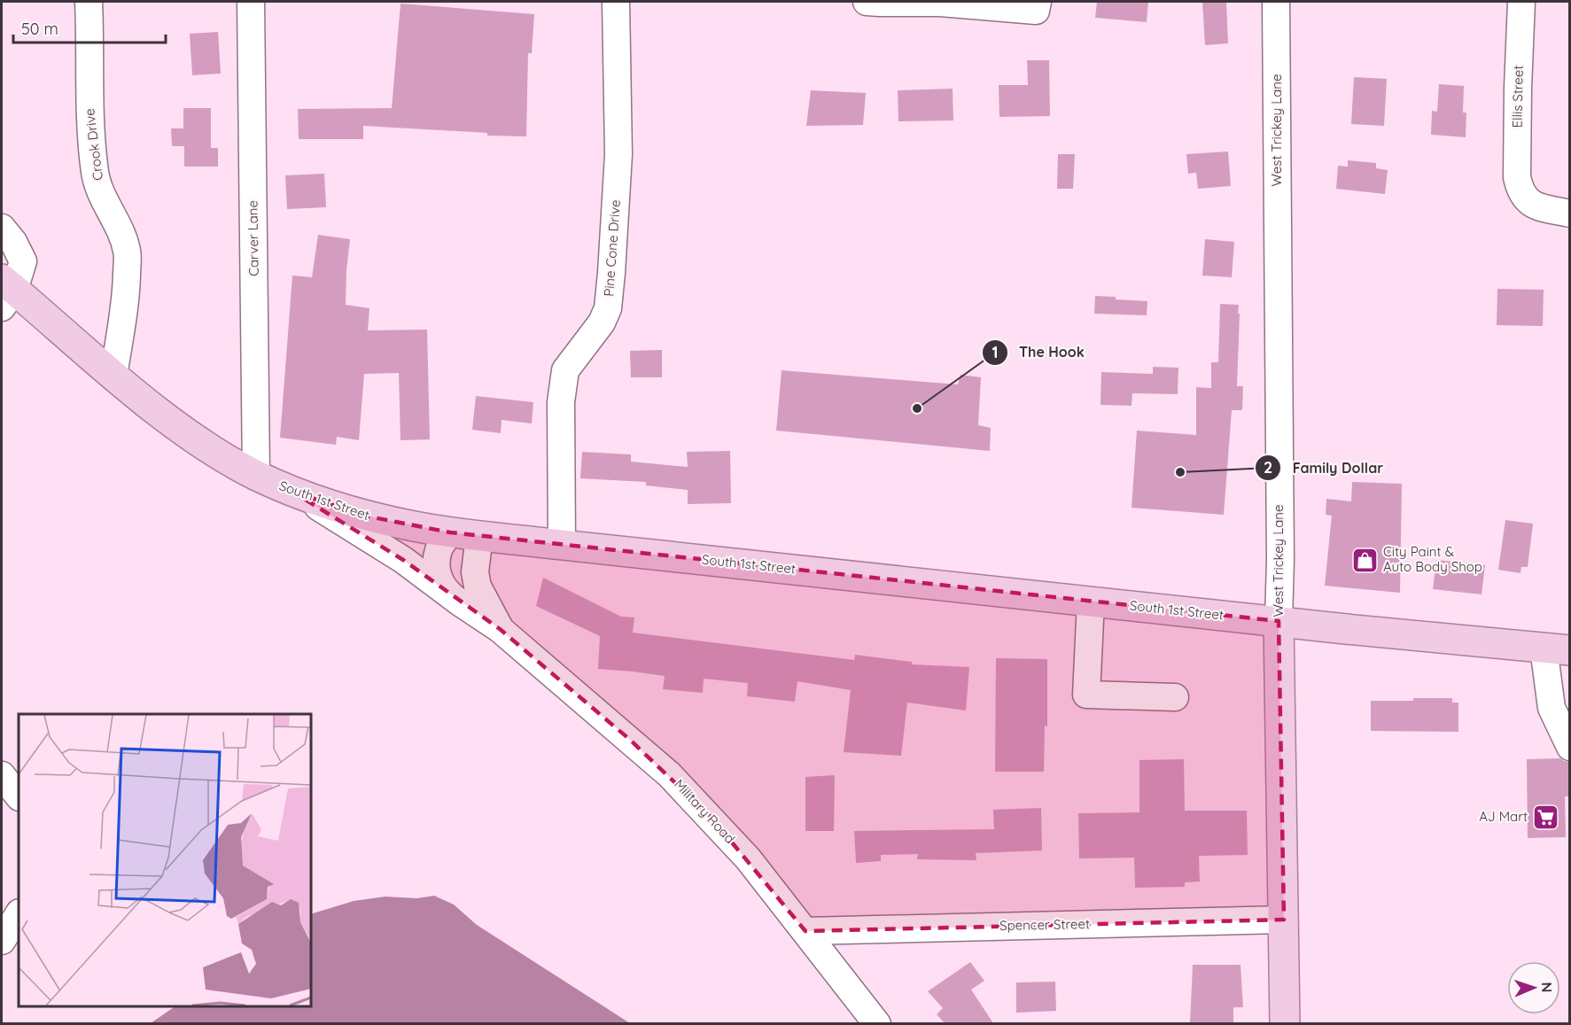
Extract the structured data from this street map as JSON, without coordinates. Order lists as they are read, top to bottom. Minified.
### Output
{"streets":{"main road":["West Trickey Lane","South 1st Street"],"street":["Ellis Street","Crook Drive","Carver Lane","Pine Cone Drive","Military Road","Spencer Street"]},"crossings":[["West Trickey Lane","South 1st Street"],["West Trickey Lane","Spencer Street"],["Crook Drive","South 1st Street"],["Carver Lane","South 1st Street"],["Pine Cone Drive","South 1st Street"],["South 1st Street","Military Road"],["Military Road","Spencer Street"]],"places":{"other":["The Hook","Family Dollar"],"shop":["City Paint & Auto Body Shop"],"supermarket":["AJ Mart"]},"scale_bar":"50 m","north":"right"}
